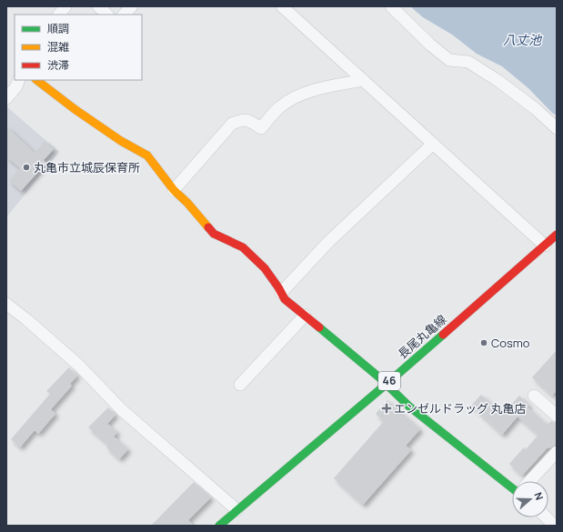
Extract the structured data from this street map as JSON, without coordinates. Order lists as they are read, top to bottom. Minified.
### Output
{"streets":{"street":["長尾丸亀線","46"]},"water":["八丈池"],"places":{"other":["丸亀市立城辰保育所","Cosmo"],"health":["エンゼルドラッグ 丸亀店"]},"legend":["順調","混雑","渋滞"],"north":"right"}
